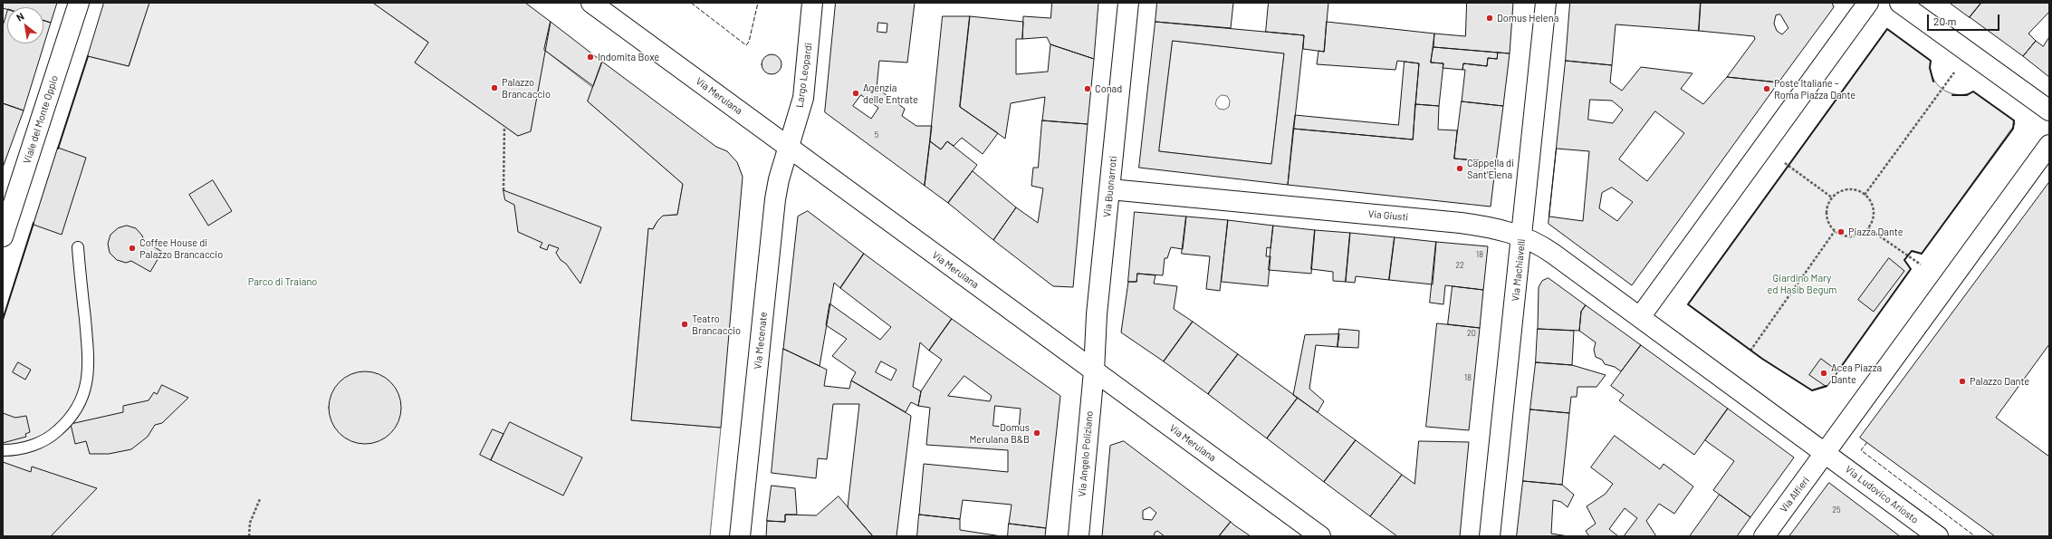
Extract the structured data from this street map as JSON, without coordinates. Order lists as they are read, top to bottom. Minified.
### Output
{"streets":{"street":["Largo Leopardi","Via Merulana","Viale del Monte Oppio","Via Buonarroti","Via Giusti","Via Machiavelli","Via Mecenate","Via Angelo Poliziano","Via Alfieri","Via Ludovico Ariosto"]},"crossings":[["Largo Leopardi","Via Merulana"],["Largo Leopardi","Via Mecenate"],["Via Merulana","Via Buonarroti"],["Via Merulana","Via Mecenate"],["Via Merulana","Via Angelo Poliziano"],["Via Buonarroti","Via Giusti"],["Via Buonarroti","Via Angelo Poliziano"],["Via Giusti","Via Machiavelli"],["Via Alfieri","Via Ludovico Ariosto"]],"parks":["Giardino Mary ed Hasib Begum","Parco di Traiano"],"places":["Domus Helena","Indomita Boxe","Palazzo Brancaccio","Conad","Poste Italiane – Roma Piazza Dante","Agenzia delle Entrate","Cappella di Sant'Elena","Piazza Dante","Coffee House di Palazzo Brancaccio","Teatro Brancaccio","Acea Piazza Dante","Palazzo Dante","Domus Merulana B&B"],"house_numbers":["5","18","22","20","18","25"],"scale_bar":"20 m","north":"top left"}
